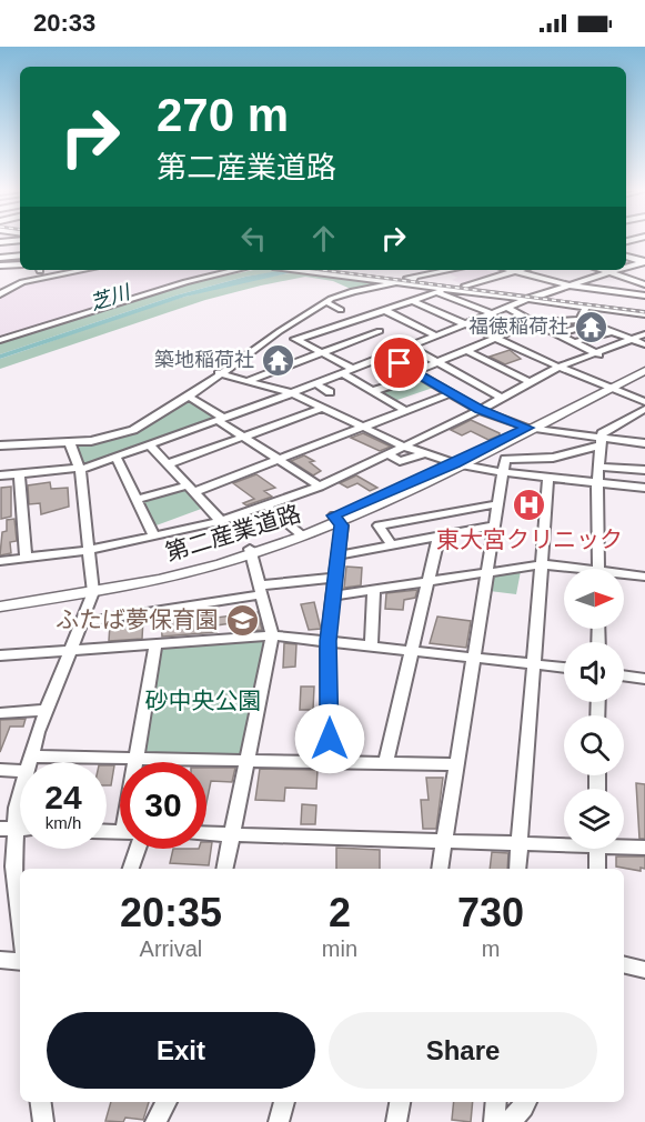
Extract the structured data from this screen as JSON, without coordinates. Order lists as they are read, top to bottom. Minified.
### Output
{"streets":{"main road":["第二産業道路"]},"water":["芝川"],"parks":["砂中央公園"],"places":{"temple":["福徳稲荷社","築地稲荷社"],"hospital":["東大宮クリニック"],"school or university":["ふたば夢保育園"]},"north":"right","page":{"status":"20:33","turn":["270 m","第二産業道路"],"speed":"24 km/h","limit":"30","eta":["20:35","Arrival","2","min","730","m"],"buttons":["Exit","Share"]}}
